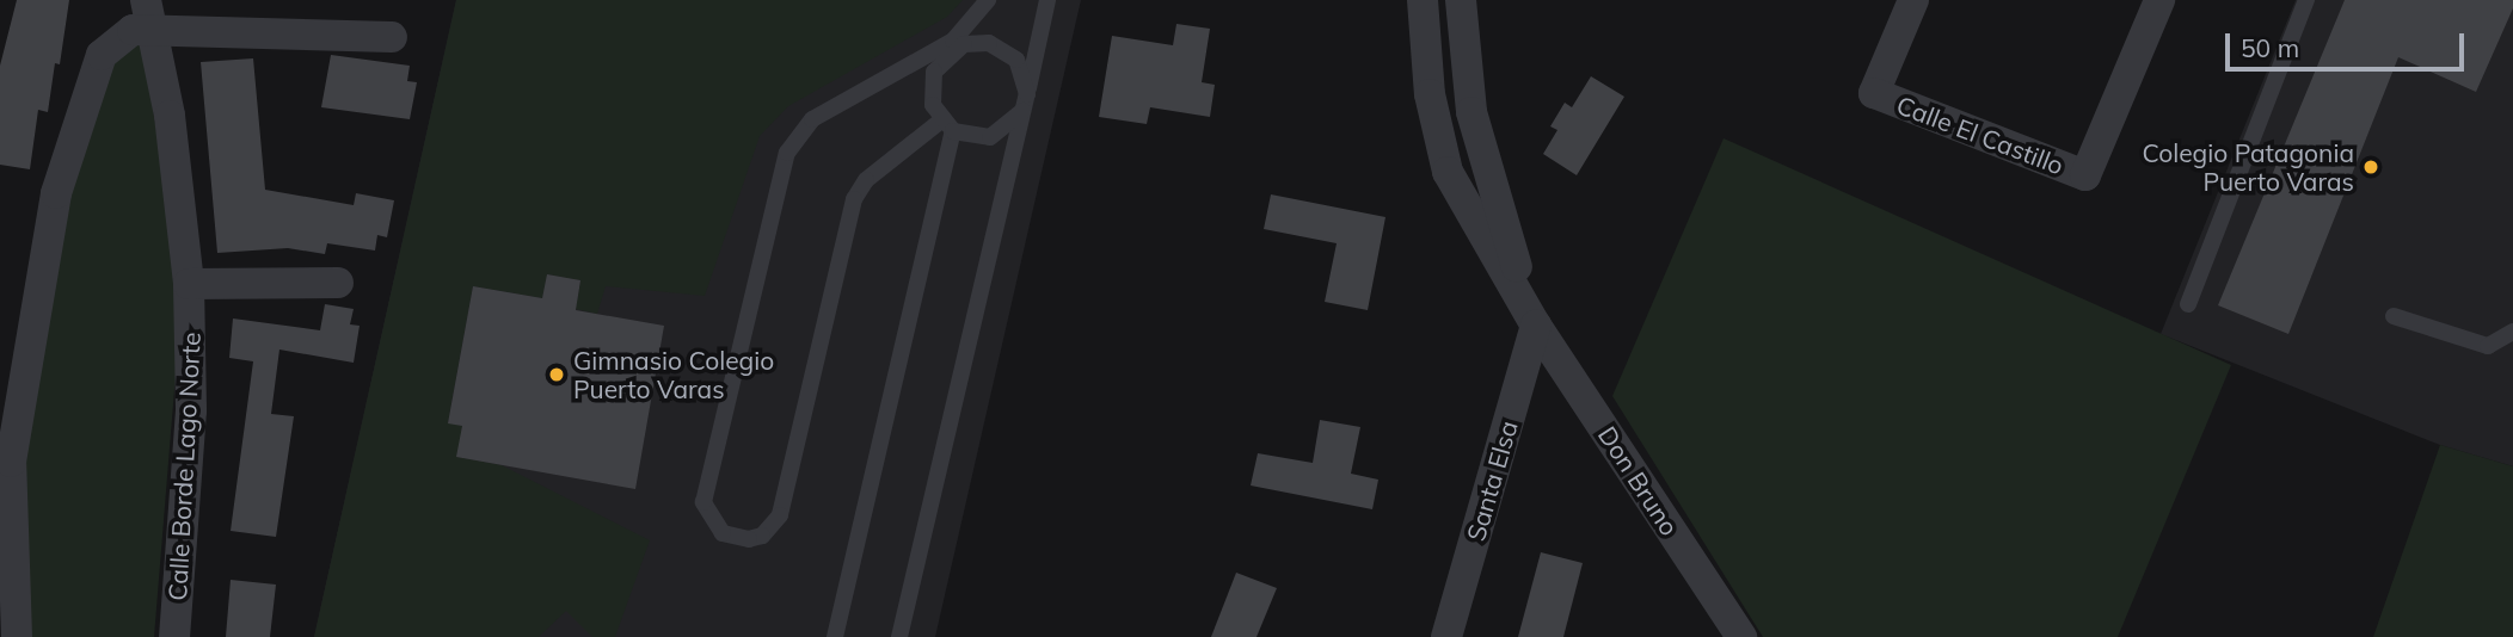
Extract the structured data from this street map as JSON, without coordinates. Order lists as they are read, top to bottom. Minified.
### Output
{"streets":{"street":["Calle El Castillo","Calle Borde Lago Norte","Santa Elsa","Don Bruno"]},"crossings":[["Santa Elsa","Don Bruno"]],"places":["Colegio Patagonia Puerto Varas","Gimnasio Colegio Puerto Varas"],"scale_bar":"50 m"}
